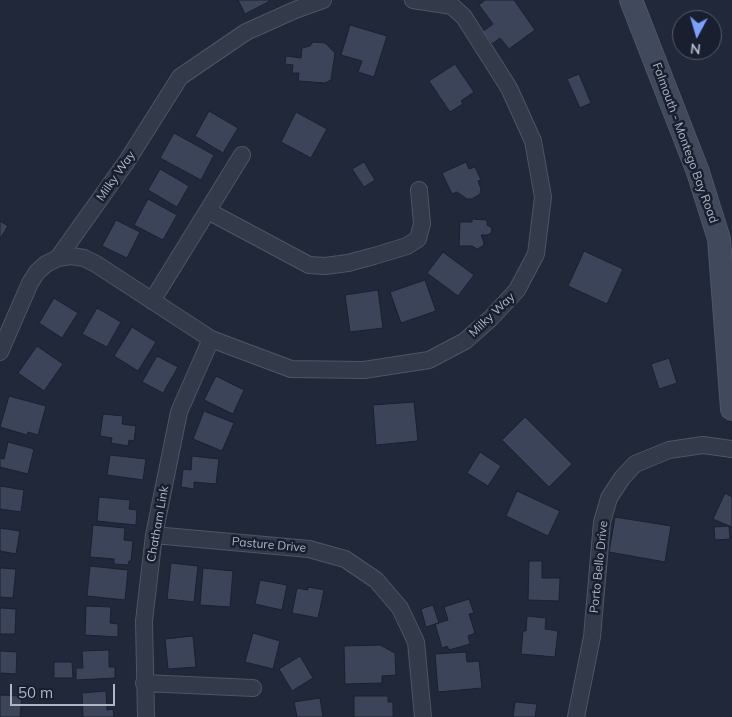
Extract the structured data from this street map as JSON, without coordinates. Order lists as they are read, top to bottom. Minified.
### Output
{"streets":{"main road":["Falmouth - Montego Bay Road"],"street":["Milky Way","Chatham Link","Pasture Drive","Porto Bello Drive"]},"crossings":[["Milky Way","Chatham Link"],["Chatham Link","Pasture Drive"]],"scale_bar":"50 m","north":"bottom"}
